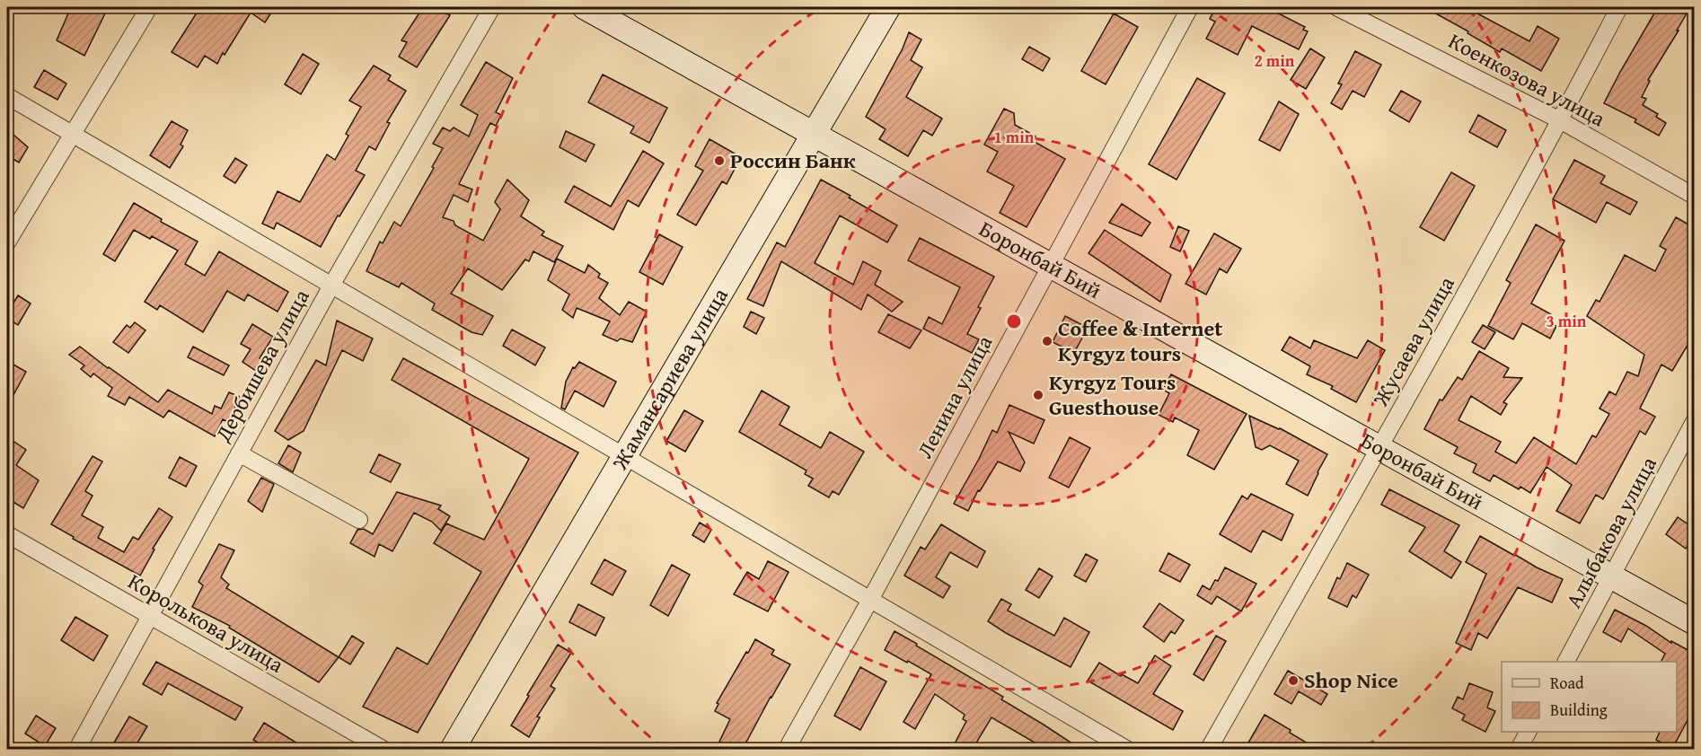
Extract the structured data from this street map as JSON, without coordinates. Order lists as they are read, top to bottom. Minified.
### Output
{"streets":{"street":["Коенкозова улица","Боронбай Бий","Жусаева улица","Дербишева улица","Жамансариева улица","Ленина улица","Алыбакова улица","Королькова улица"]},"crossings":[["Коенкозова улица","Жусаева улица"],["Боронбай Бий","Жусаева улица"],["Боронбай Бий","Жамансариева улица"],["Боронбай Бий","Ленина улица"],["Боронбай Бий","Алыбакова улица"],["Дербишева улица","Королькова улица"]],"places":["Россин Банк","Coffee & Internet Kyrgyz tours","Kyrgyz Tours Guesthouse","Shop Nice"],"legend":["Road","Building"],"rings":["2 min","1 min","3 min"]}
